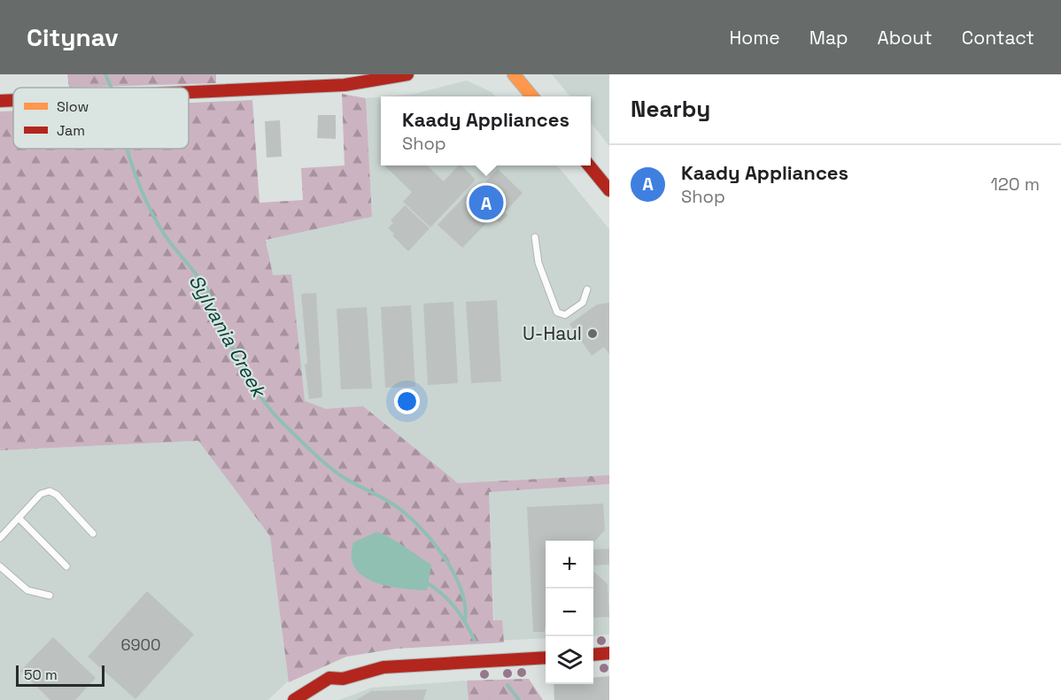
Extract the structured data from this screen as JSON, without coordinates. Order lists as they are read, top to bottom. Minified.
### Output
{"water":["Sylvania Creek"],"places":["U-Haul"],"house_numbers":["6900"],"legend":["Slow","Jam"],"scale_bar":"50 m","page":{"header":"Citynav","nav":["Home","Map","About","Contact"],"heading":"Nearby","popup":["Kaady Appliances","Shop"],"list":[{"mark":"A","name":"Kaady Appliances","note":"Shop","value":"120 m"}],"pins":"A","map_buttons":["+","−"],"scale":"50 m"}}
